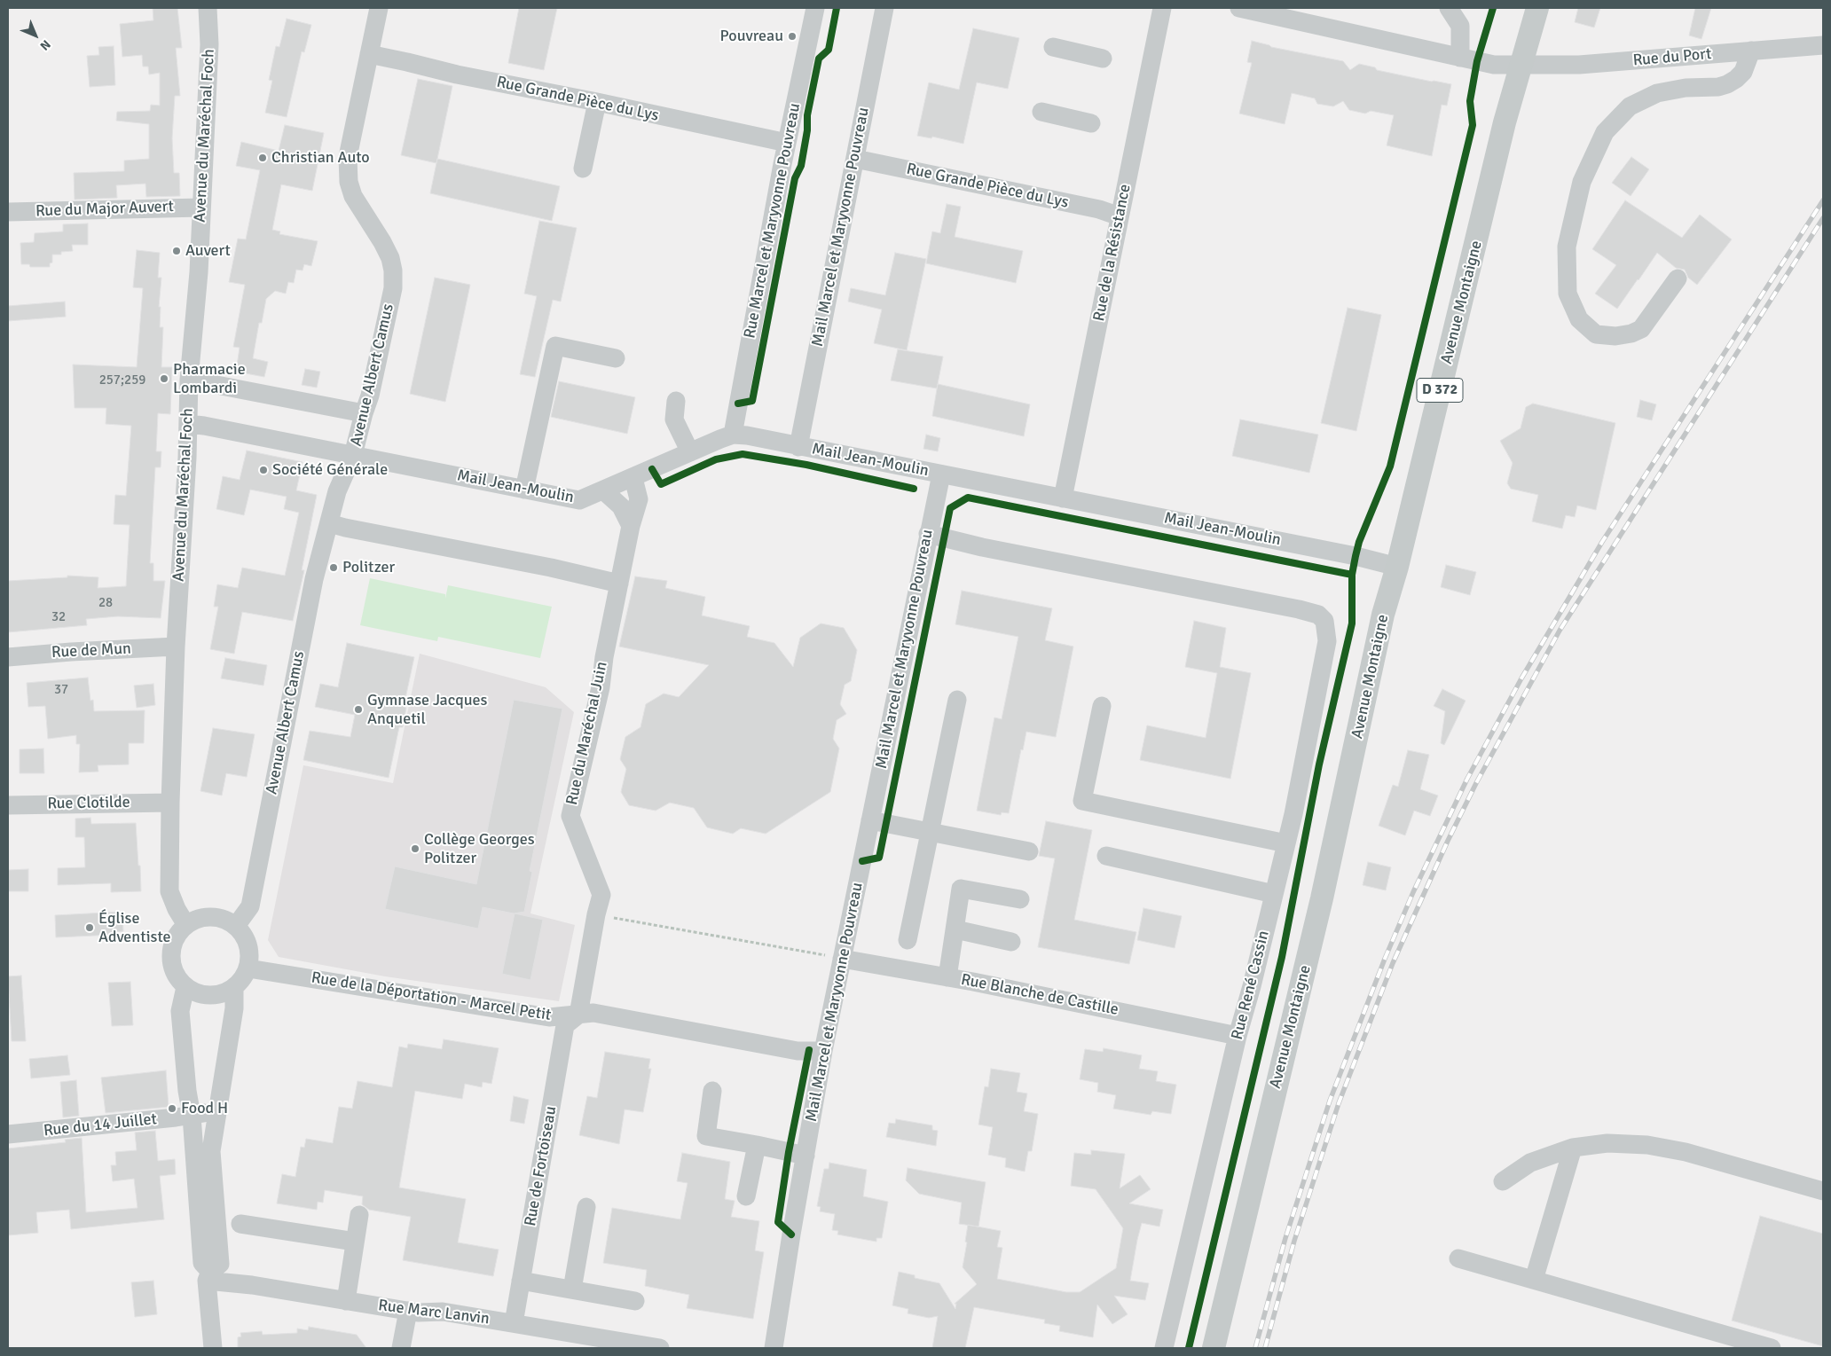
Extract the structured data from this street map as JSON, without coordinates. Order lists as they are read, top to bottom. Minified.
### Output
{"streets":{"main road":["Avenue Montaigne","D 372"],"street":["Rue du Port","Rue Grande Pièce du Lys","Avenue du Maréchal Foch","Rue du Major Auvert","Rue Marcel et Maryvonne Pouvreau","Mail Marcel et Maryvonne Pouvreau","Rue de la Résistance","Avenue Albert Camus","Mail Jean-Moulin","Rue de Mun","Rue du Maréchal Juin","Rue Clotilde","Rue René Cassin","Rue Blanche de Castille","Rue de la Déportation - Marcel Petit","Rue du 14 Juillet","Rue de Fortoiseau","Rue Marc Lanvin"]},"crossings":[["Rue du Port","Avenue Montaigne"],["Rue Grande Pièce du Lys","Rue Marcel et Maryvonne Pouvreau"],["Rue Grande Pièce du Lys","Mail Marcel et Maryvonne Pouvreau"],["Rue Grande Pièce du Lys","Rue de la Résistance"],["Rue Grande Pièce du Lys","Avenue Albert Camus"],["Avenue du Maréchal Foch","Rue du Major Auvert"],["Avenue du Maréchal Foch","Avenue Albert Camus"],["Avenue du Maréchal Foch","Mail Jean-Moulin"],["Avenue du Maréchal Foch","Rue de Mun"],["Avenue du Maréchal Foch","Rue Clotilde"],["Avenue du Maréchal Foch","Rue de la Déportation - Marcel Petit"],["Rue Marcel et Maryvonne Pouvreau","Mail Jean-Moulin"],["Mail Marcel et Maryvonne Pouvreau","Mail Jean-Moulin"],["Mail Marcel et Maryvonne Pouvreau","Rue René Cassin"],["Mail Marcel et Maryvonne Pouvreau","Rue Blanche de Castille"],["Mail Marcel et Maryvonne Pouvreau","Rue de la Déportation - Marcel Petit"],["Rue de la Résistance","Mail Jean-Moulin"],["Avenue Montaigne","Mail Jean-Moulin"],["Avenue Albert Camus","Mail Jean-Moulin"],["Avenue Albert Camus","Rue de la Déportation - Marcel Petit"],["Mail Jean-Moulin","Rue du Maréchal Juin"],["Rue du Maréchal Juin","Rue de la Déportation - Marcel Petit"],["Rue du Maréchal Juin","Rue de Fortoiseau"],["Rue René Cassin","Rue Blanche de Castille"],["Rue de la Déportation - Marcel Petit","Rue de Fortoiseau"],["Rue de Fortoiseau","Rue Marc Lanvin"]],"places":["Pouvreau","Christian Auto","Auvert","Pharmacie Lombardi","Société Générale","Politzer","Gymnase Jacques Anquetil","Collège Georges Politzer","Église Adventiste","Food H"],"house_numbers":["257;259","28","32","37"],"north":"bottom right"}
